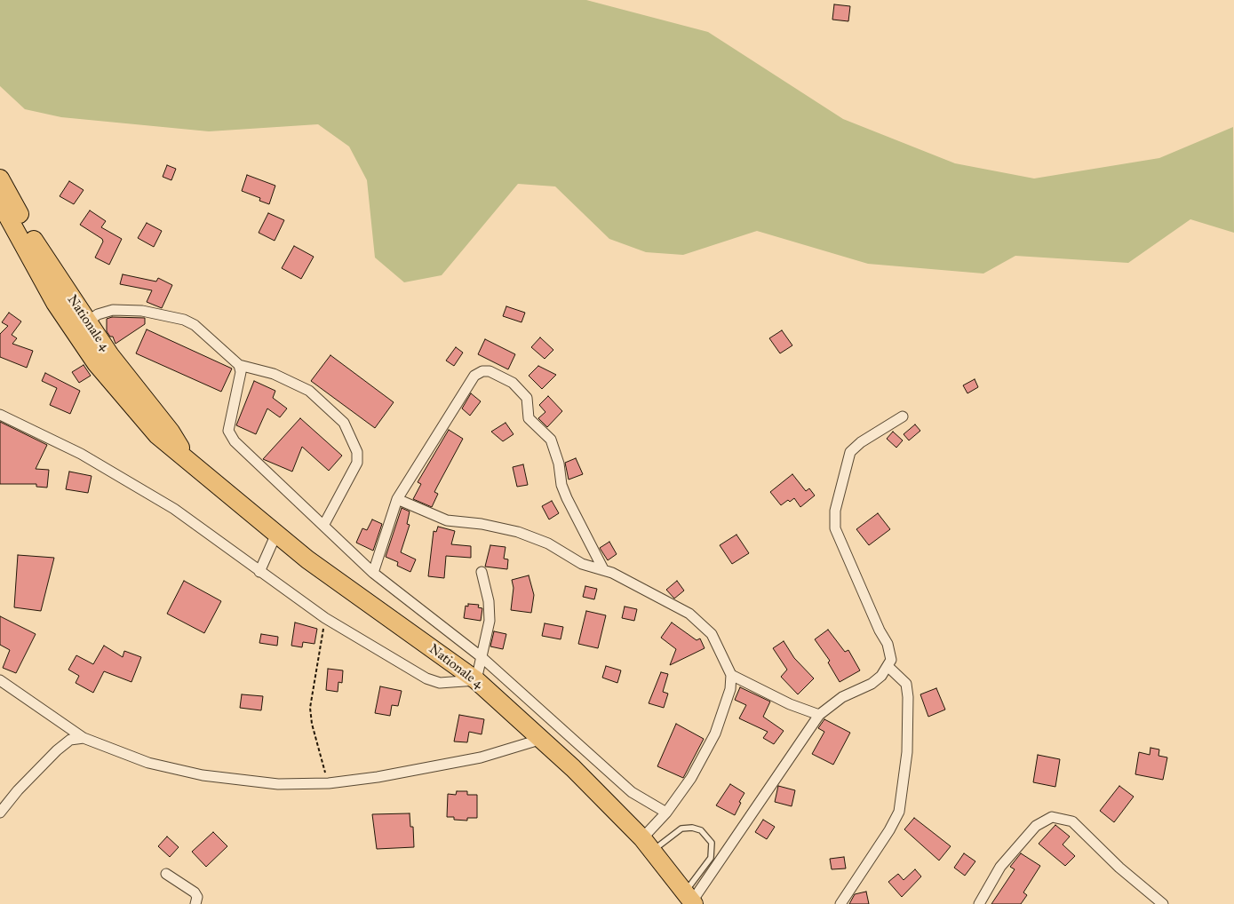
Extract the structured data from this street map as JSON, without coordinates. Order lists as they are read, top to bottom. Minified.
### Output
{"streets":{"highway":["Nationale 4"]}}
